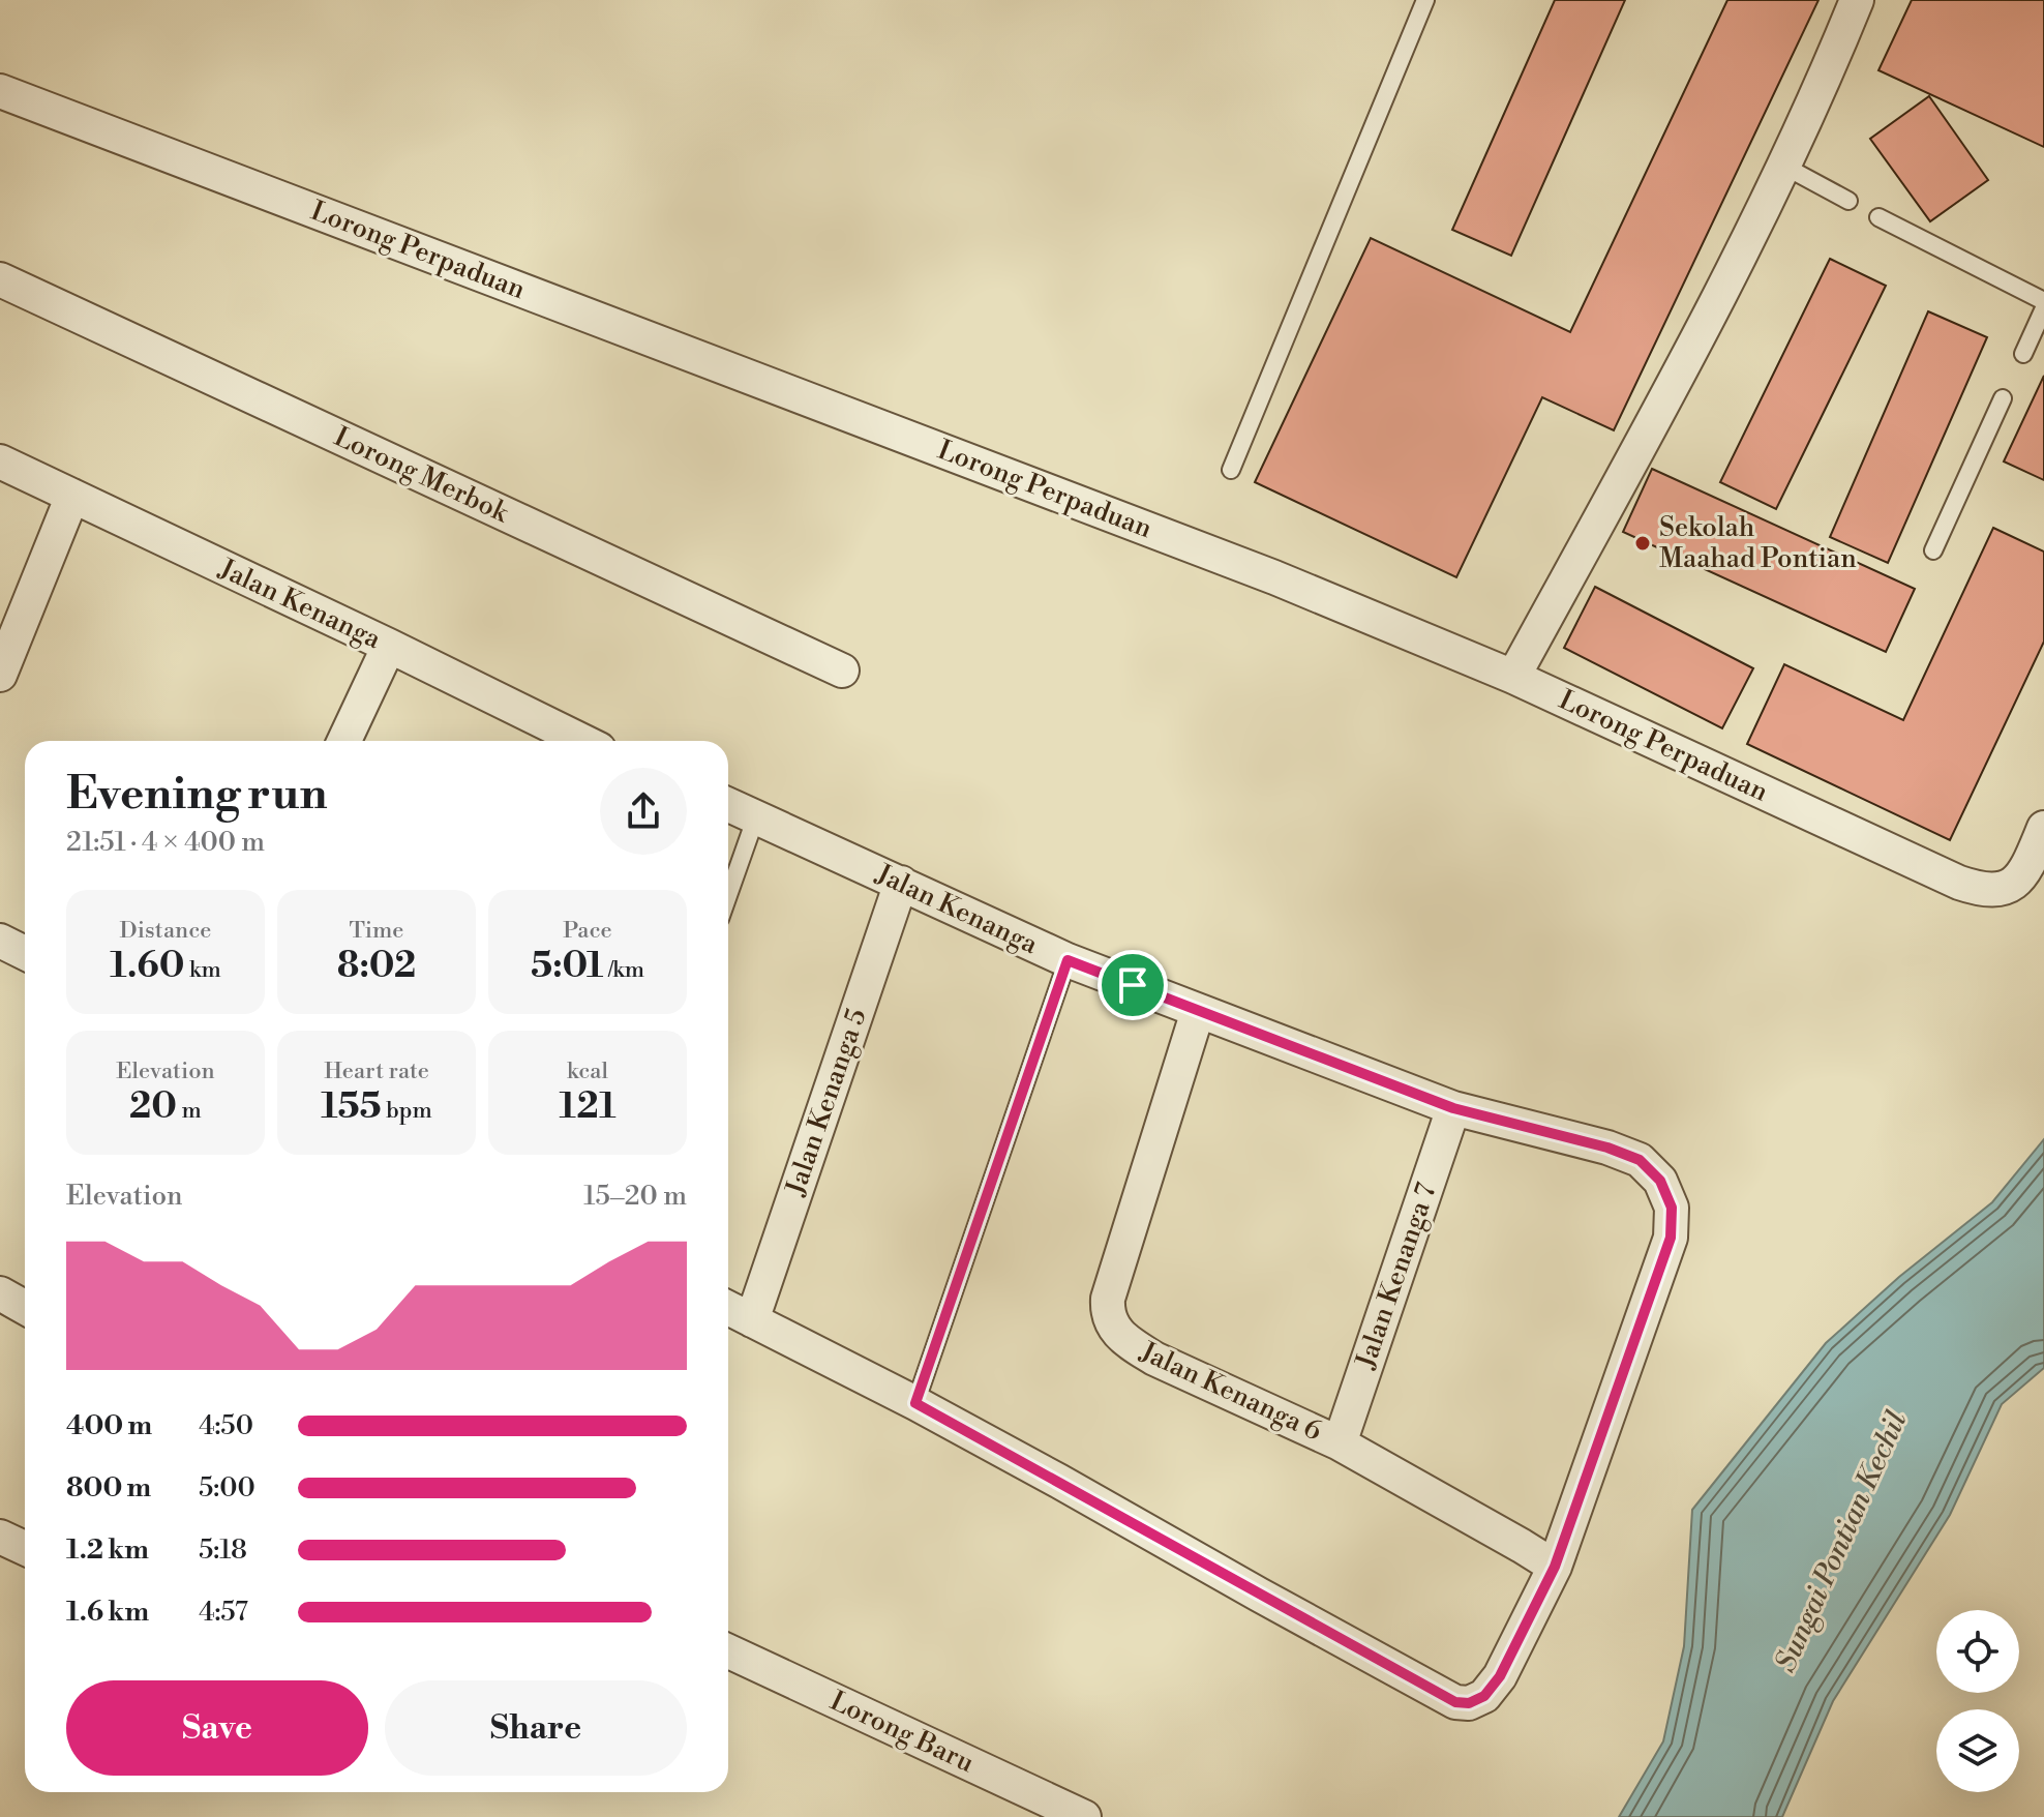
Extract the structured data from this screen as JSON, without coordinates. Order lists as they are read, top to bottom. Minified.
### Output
{"streets":{"street":["Lorong Perpaduan","Lorong Merbok","Jalan Kenanga","Jalan Kenanga 5","Jalan Kenanga 7","Jalan Kenanga 6","Lorong Baru"]},"crossings":[["Jalan Kenanga","Jalan Kenanga 5"],["Jalan Kenanga","Jalan Kenanga 7"],["Jalan Kenanga","Jalan Kenanga 6"],["Jalan Kenanga 7","Jalan Kenanga 6"]],"water":["Sungai Pontian Kechil"],"places":["Sekolah Maahad Pontian"],"page":{"heading":["Evening run","21:51 · 4 × 400 m"],"stats":[["Distance","1.60 km"],["Time","8:02"],["Pace","5:01 /km"],["Elevation","20 m"],["Heart rate","155 bpm"],["kcal","121"]],"chart":["Elevation","15–20 m"],"list":[{"name":"400 m","note":"4:50"},{"name":"800 m","note":"5:00"},{"name":"1.2 km","note":"5:18"},{"name":"1.6 km","note":"4:57"}],"buttons":["Save","Share"]}}
